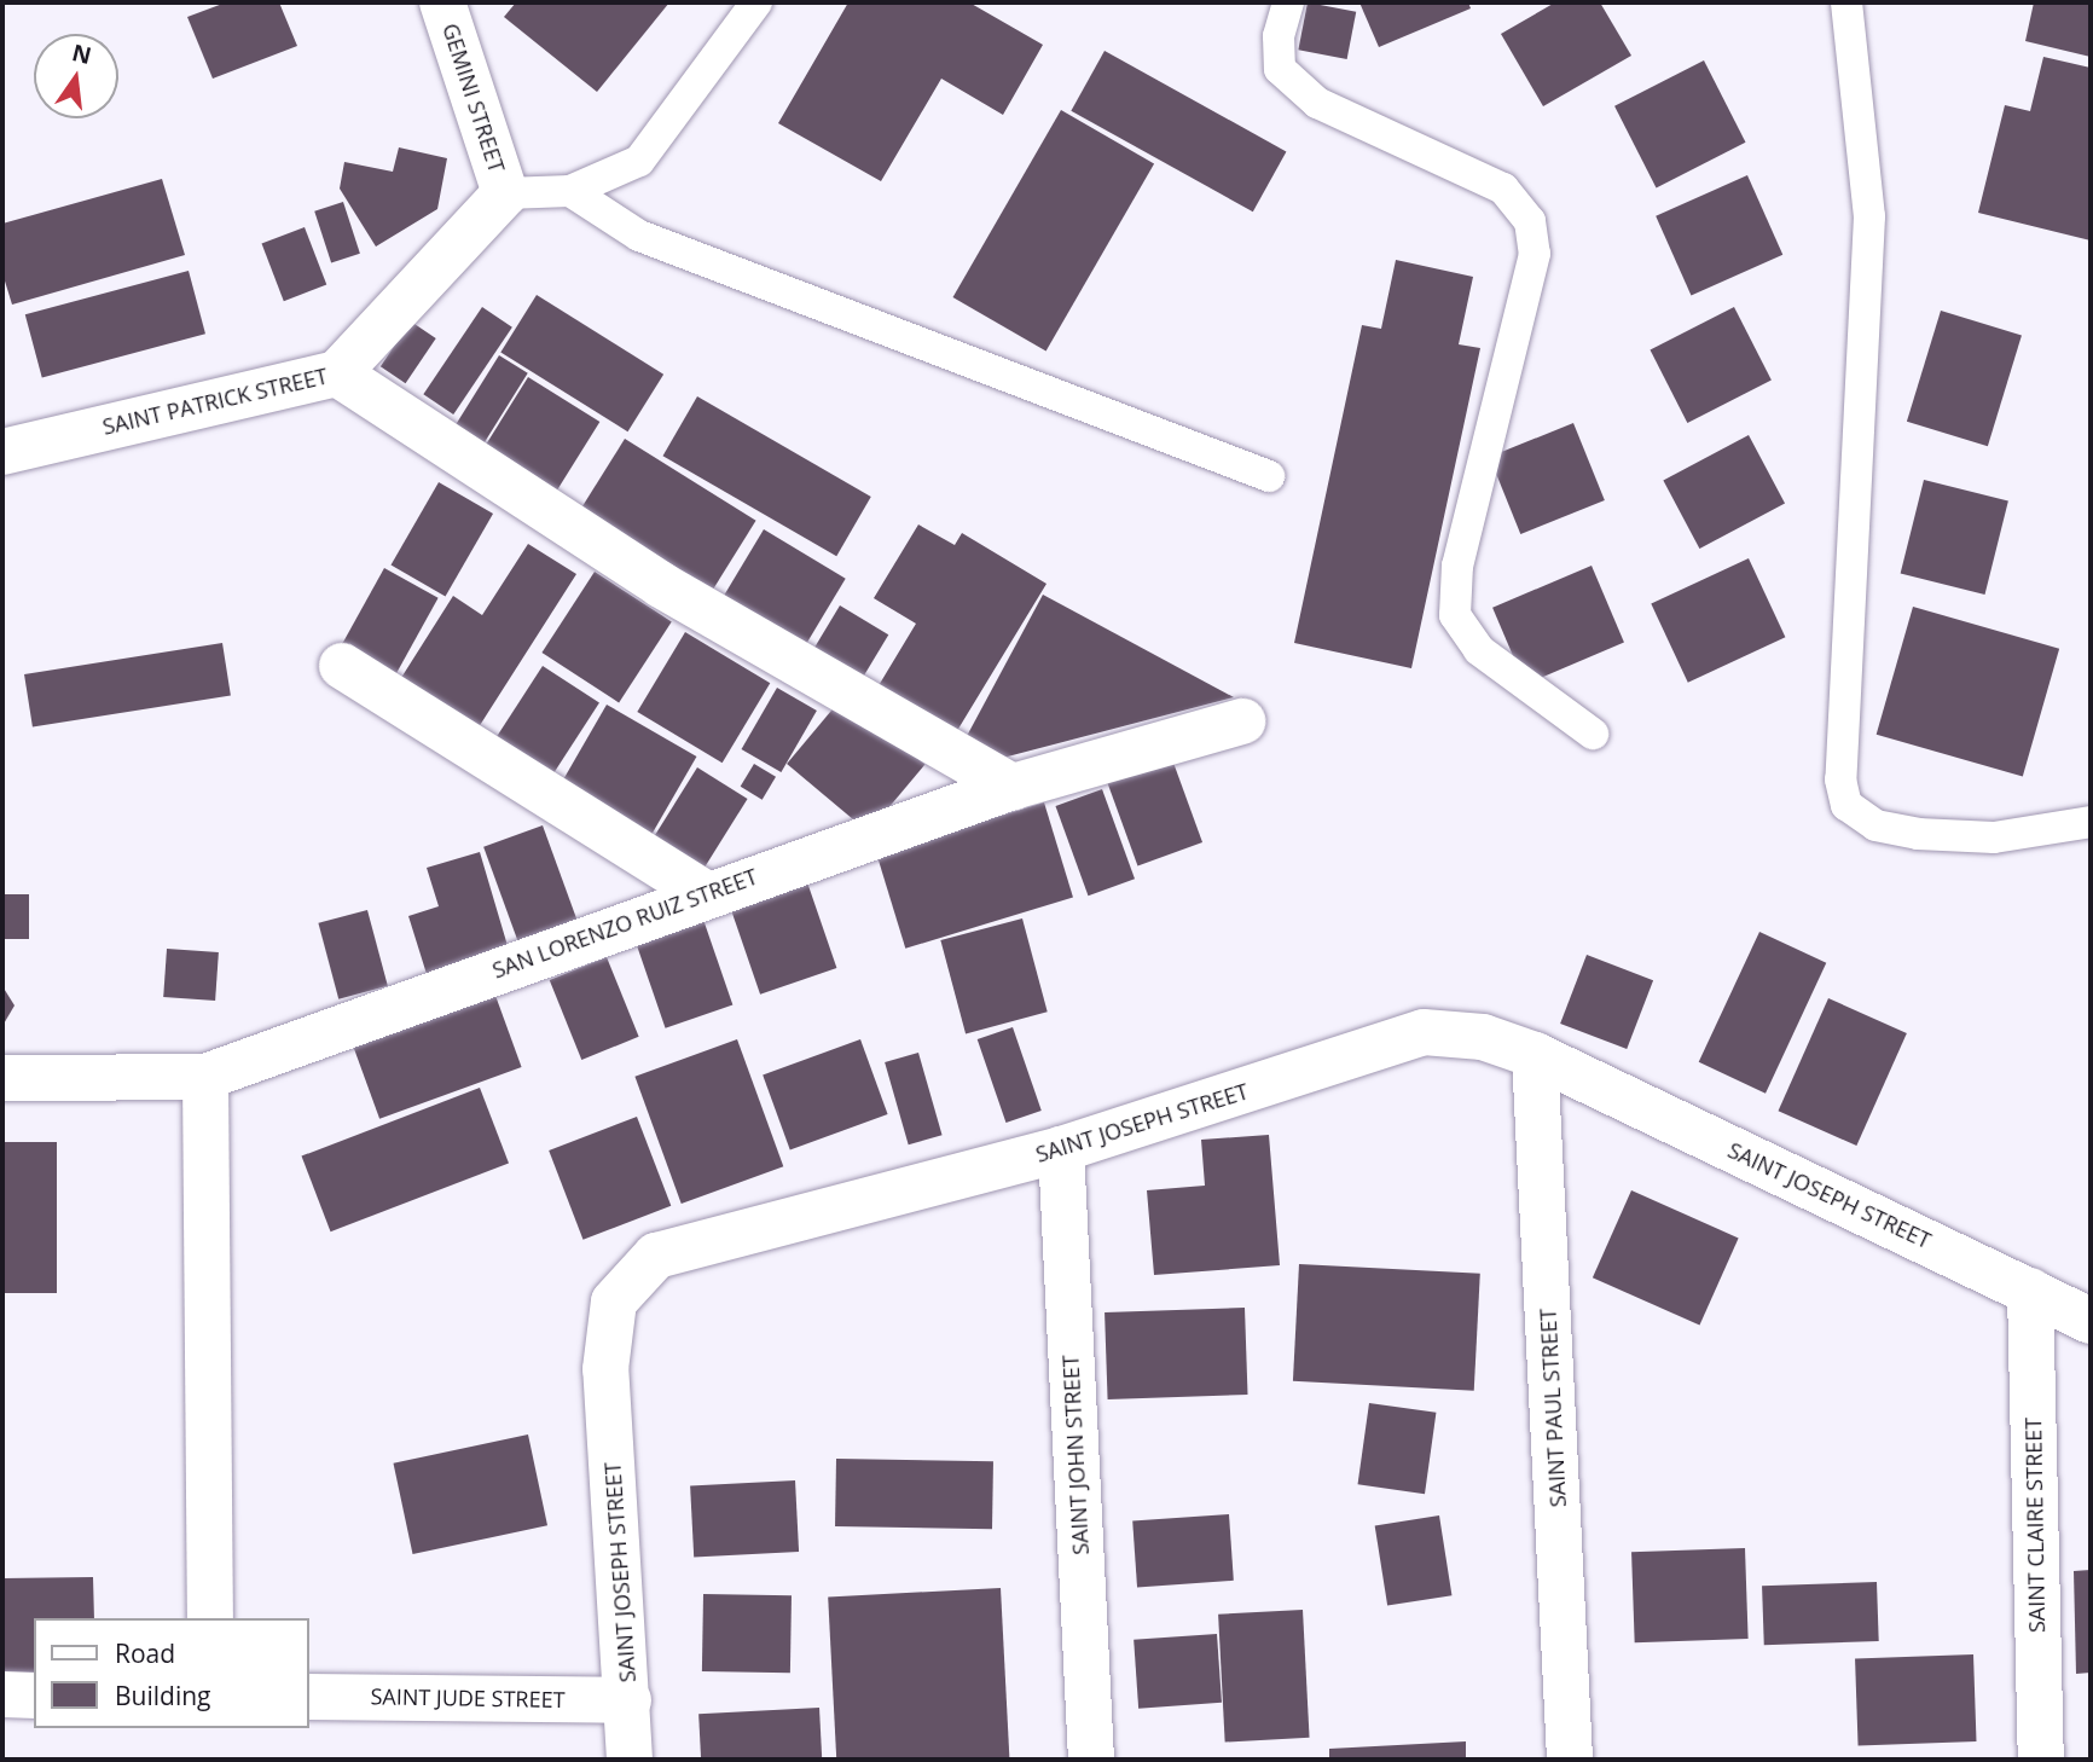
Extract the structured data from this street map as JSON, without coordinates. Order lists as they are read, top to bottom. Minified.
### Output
{"streets":{"street":["GEMINI STREET","SAINT PATRICK STREET","SAN LORENZO RUIZ STREET","SAINT JOSEPH STREET","SAINT PAUL STREET","SAINT JOHN STREET","SAINT CLAIRE STREET","SAINT JUDE STREET"]},"crossings":[["GEMINI STREET","SAINT PATRICK STREET"],["SAINT JOSEPH STREET","SAINT PAUL STREET"],["SAINT JOSEPH STREET","SAINT JOHN STREET"],["SAINT JOSEPH STREET","SAINT CLAIRE STREET"],["SAINT JOSEPH STREET","SAINT JUDE STREET"]],"legend":["Road","Building"],"north":"top"}
